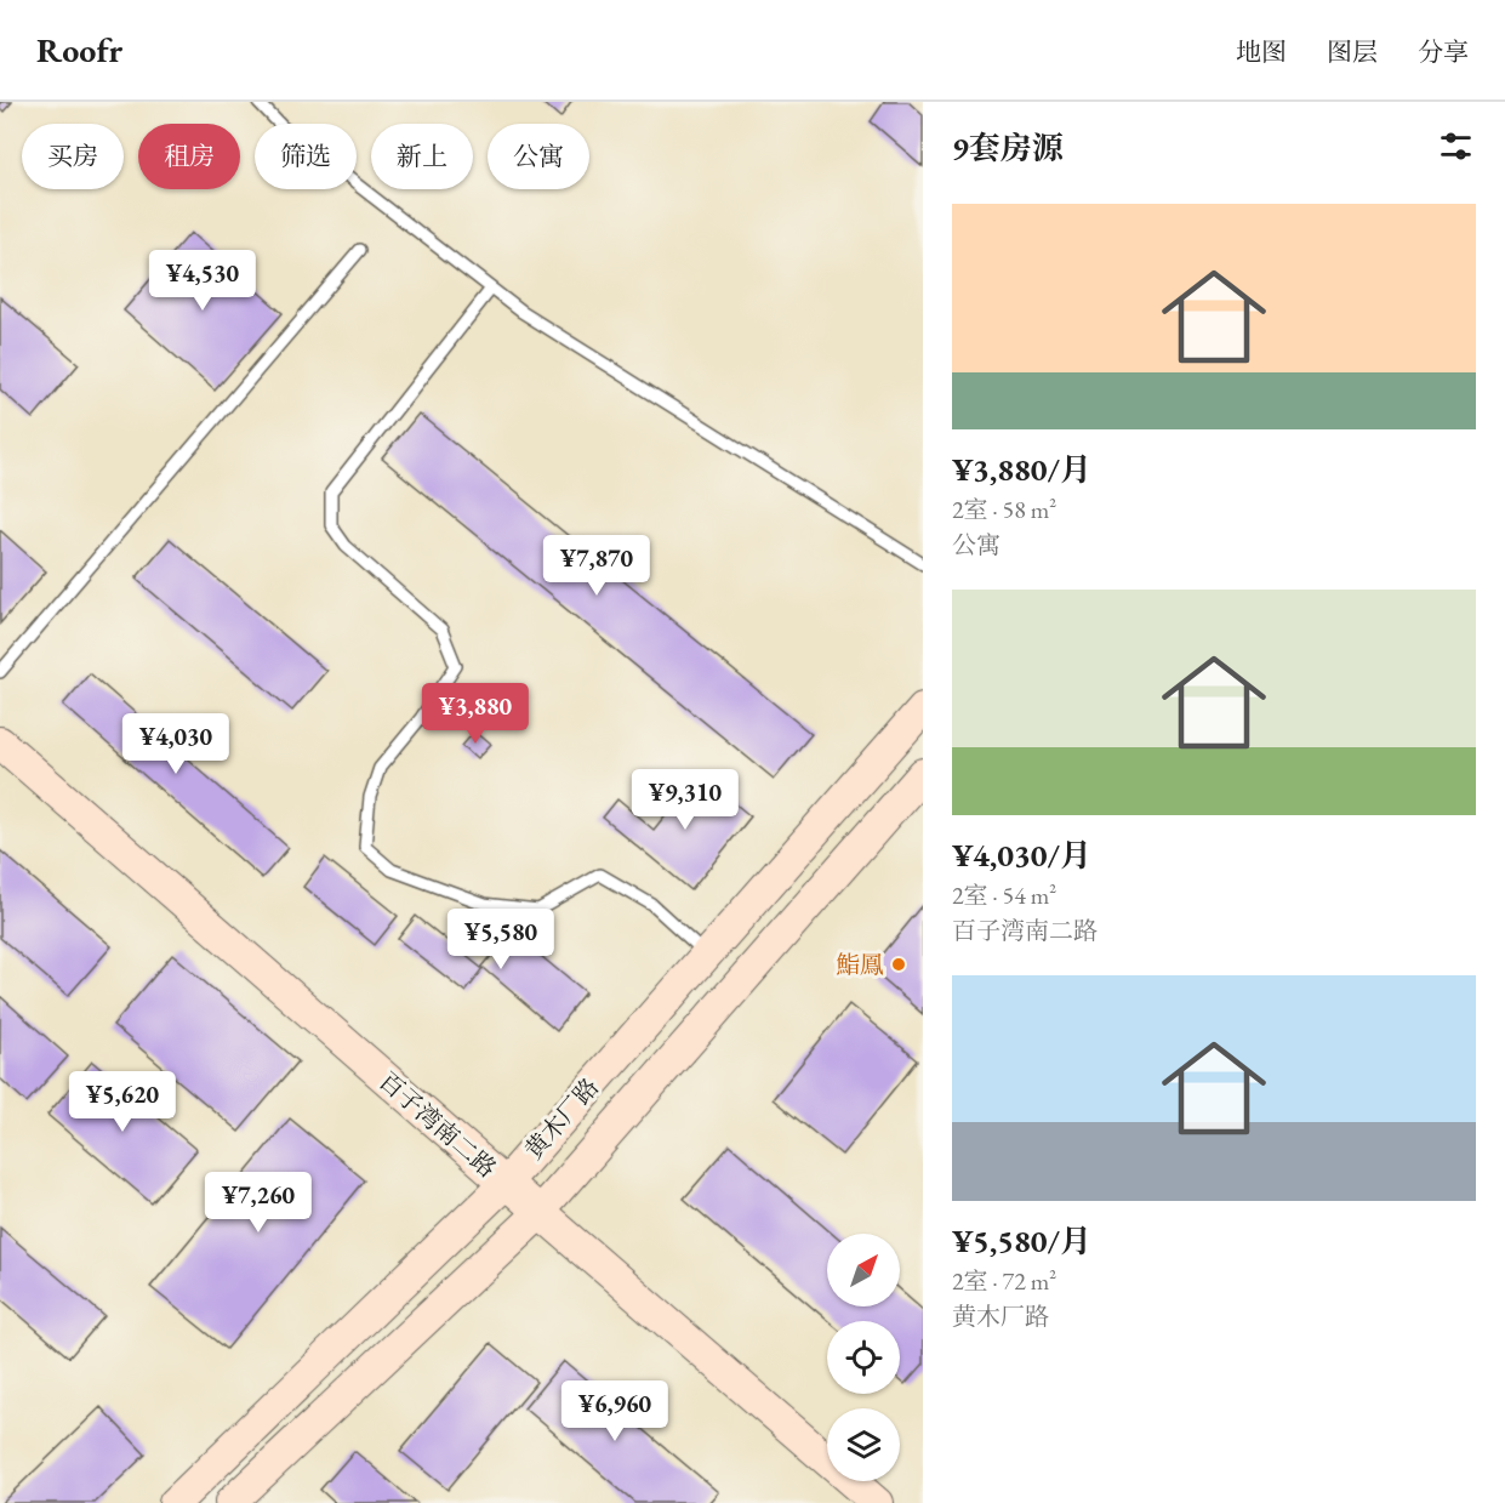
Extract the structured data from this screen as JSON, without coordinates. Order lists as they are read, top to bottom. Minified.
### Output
{"streets":{"main road":["黄木厂路","百子湾南二路"]},"crossings":[["黄木厂路","百子湾南二路"]],"places":["鮨鳳"],"north":"top right","page":{"header":"Roofr","nav":["地图","图层","分享"],"heading":"9套房源","chip":["买房","租房","筛选","新上","公寓"],"list":[{"name":"¥3,880/月","note":"2室 · 58 m² · 公寓"},{"name":"¥4,030/月","note":"2室 · 54 m² · 百子湾南二路"},{"name":"¥5,580/月","note":"2室 · 72 m² · 黄木厂路"}],"price":["¥4,530","¥7,870","¥3,880","¥4,030","¥9,310","¥5,580","¥5,620","¥7,260","¥6,960"]}}
